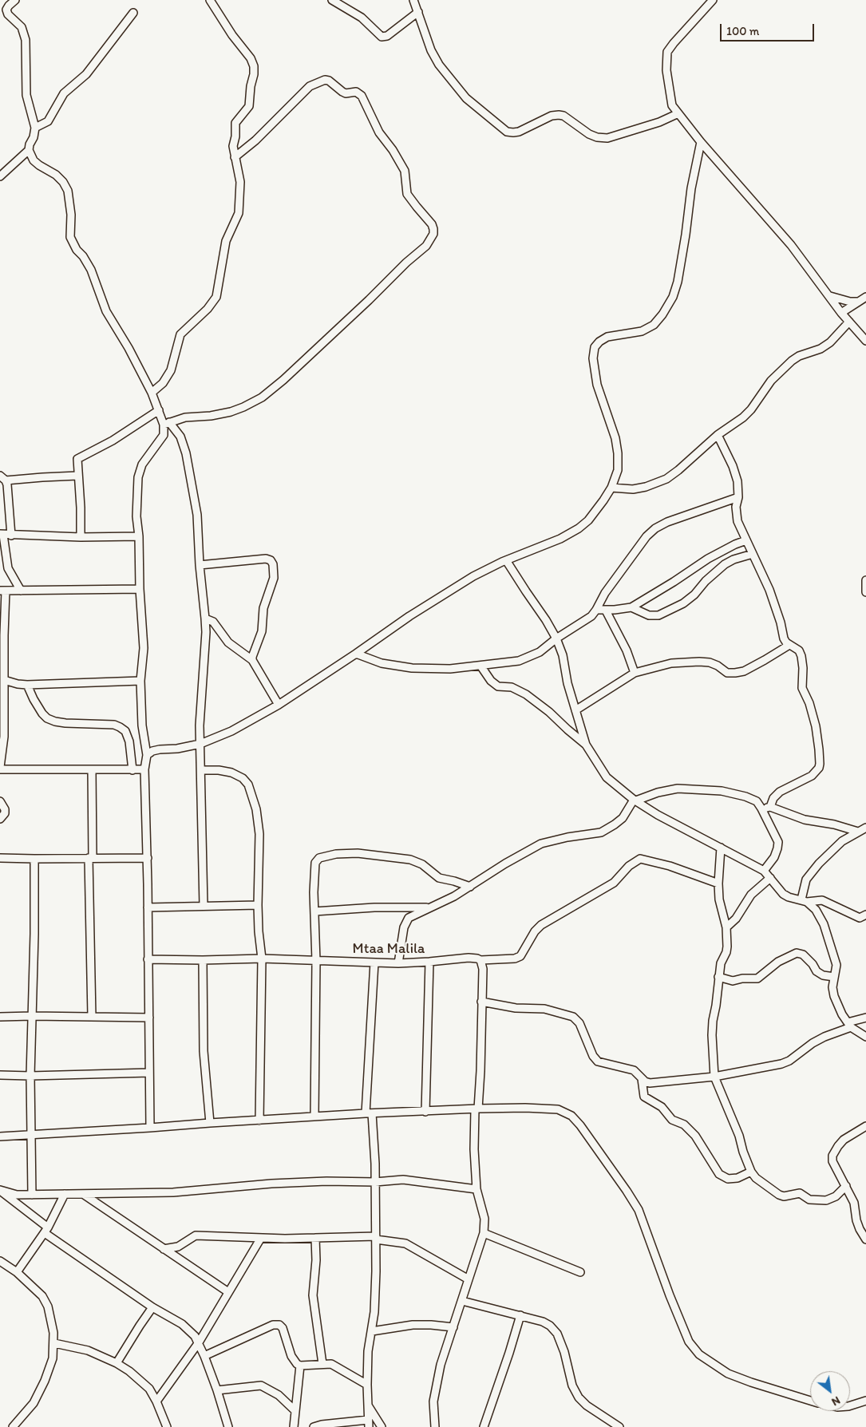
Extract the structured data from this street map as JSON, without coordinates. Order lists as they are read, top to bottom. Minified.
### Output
{"streets":{"street":["Mtaa Malila"]},"scale_bar":"100 m","north":"bottom right"}
